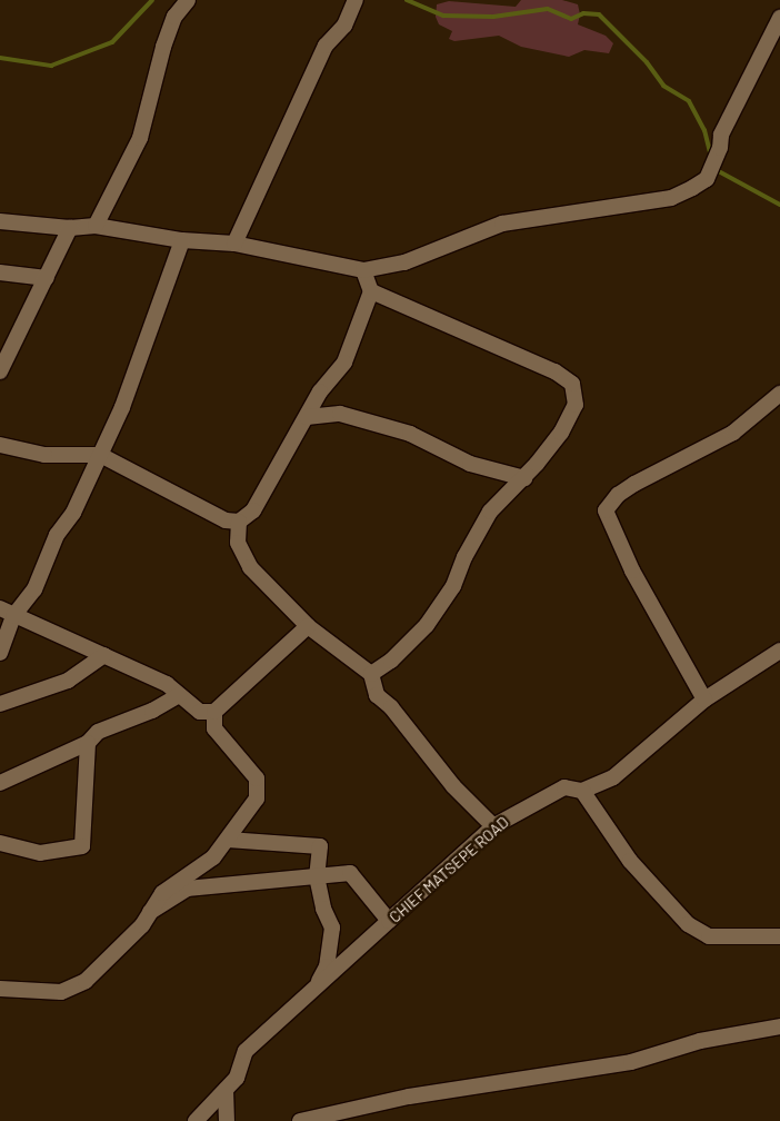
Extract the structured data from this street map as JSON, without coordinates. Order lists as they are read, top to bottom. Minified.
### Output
{"streets":{"street":["CHIEF MATSEPE ROAD"]}}
